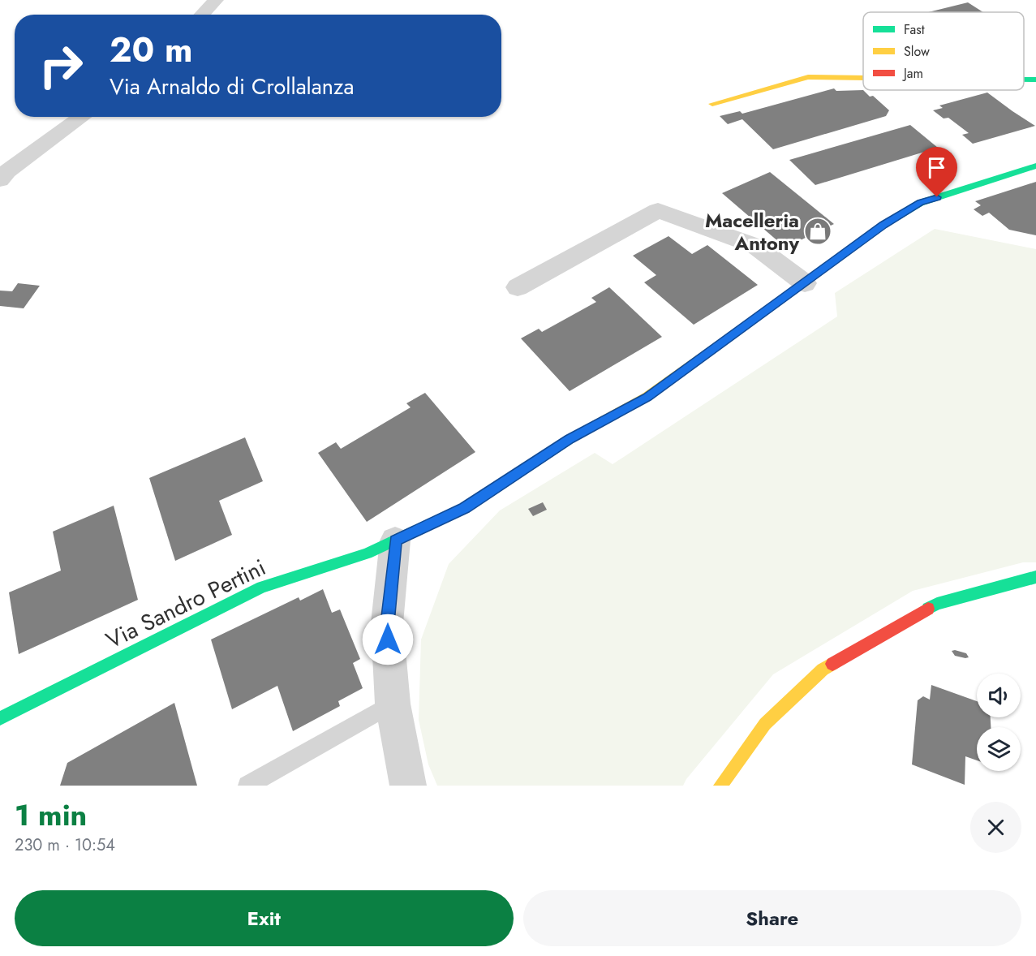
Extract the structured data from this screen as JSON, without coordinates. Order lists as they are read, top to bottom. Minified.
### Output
{"streets":{"street":["Via Sandro Pertini"]},"places":{"shop":["Macelleria Antony"]},"legend":["Fast","Slow","Jam"],"page":{"turn":["20 m","Via Arnaldo di Crollalanza"],"heading":["1 min","230 m · 10:54"],"buttons":["Exit","Share"]}}
